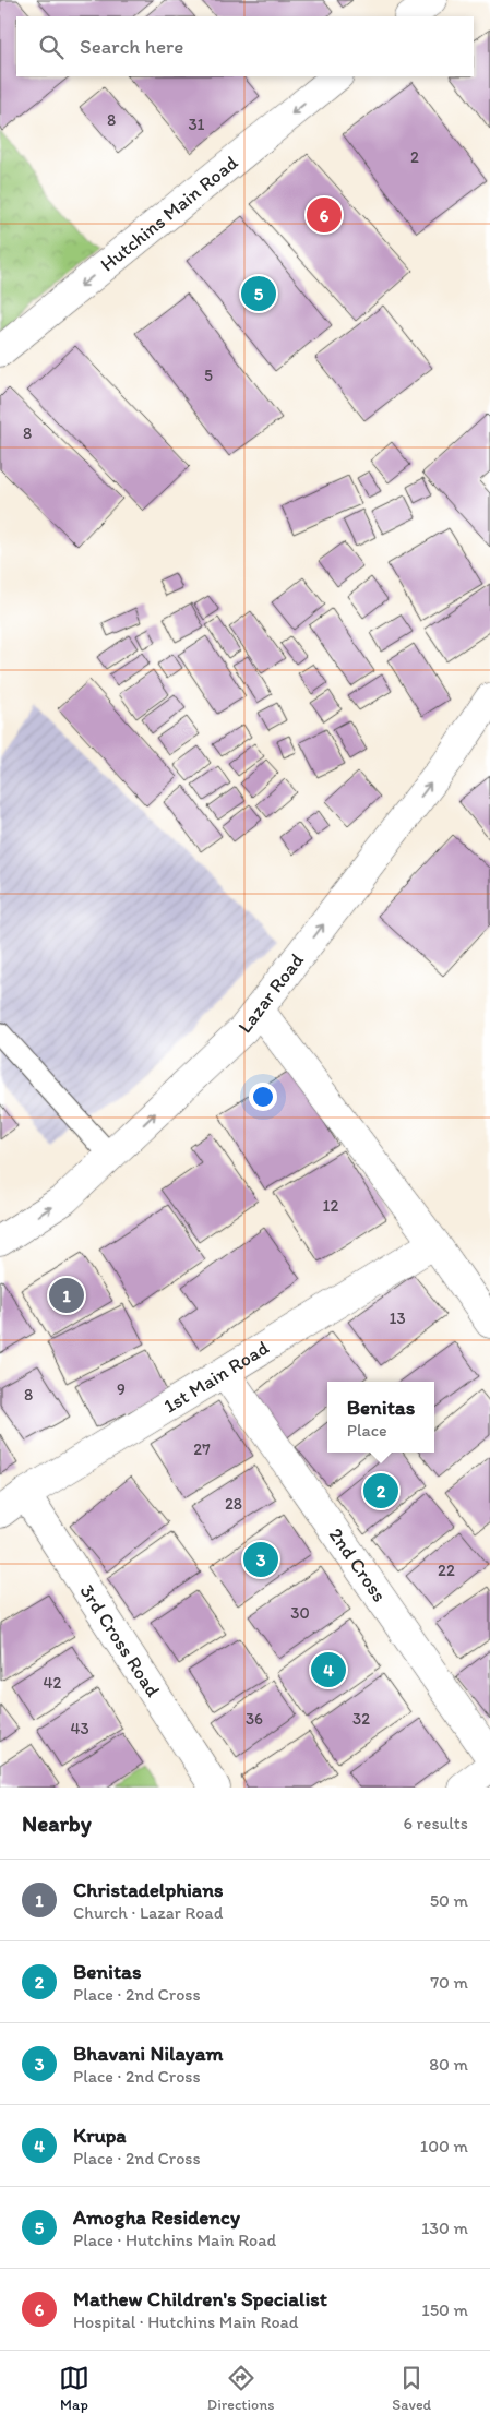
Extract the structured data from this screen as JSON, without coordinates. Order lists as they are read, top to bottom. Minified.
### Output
{"streets":{"street":["Hutchins Main Road","Lazar Road","1st Main Road","2nd Cross","3rd Cross Road"]},"crossings":[["1st Main Road","2nd Cross"],["1st Main Road","3rd Cross Road"]],"one_way":["Hutchins Main Road","Lazar Road"],"house_numbers":["8","31","2","5","8","12","13","9","8","27","28","22","30","42","36","32","43"],"page":{"search":"Search here","pins":["6","5","1","2","3","4"],"popup":["Benitas","Place"],"heading":["Nearby","6 results"],"list":[{"mark":"1","name":"Christadelphians","note":"Church · Lazar Road","value":"50 m"},{"mark":"2","name":"Benitas","note":"Place · 2nd Cross","value":"70 m"},{"mark":"3","name":"Bhavani Nilayam","note":"Place · 2nd Cross","value":"80 m"},{"mark":"4","name":"Krupa","note":"Place · 2nd Cross","value":"100 m"},{"mark":"5","name":"Amogha Residency","note":"Place · Hutchins Main Road","value":"130 m"},{"mark":"6","name":"Mathew Children's Specialist","note":"Hospital · Hutchins Main Road","value":"150 m"}],"nav":["Map","Directions","Saved"]}}
